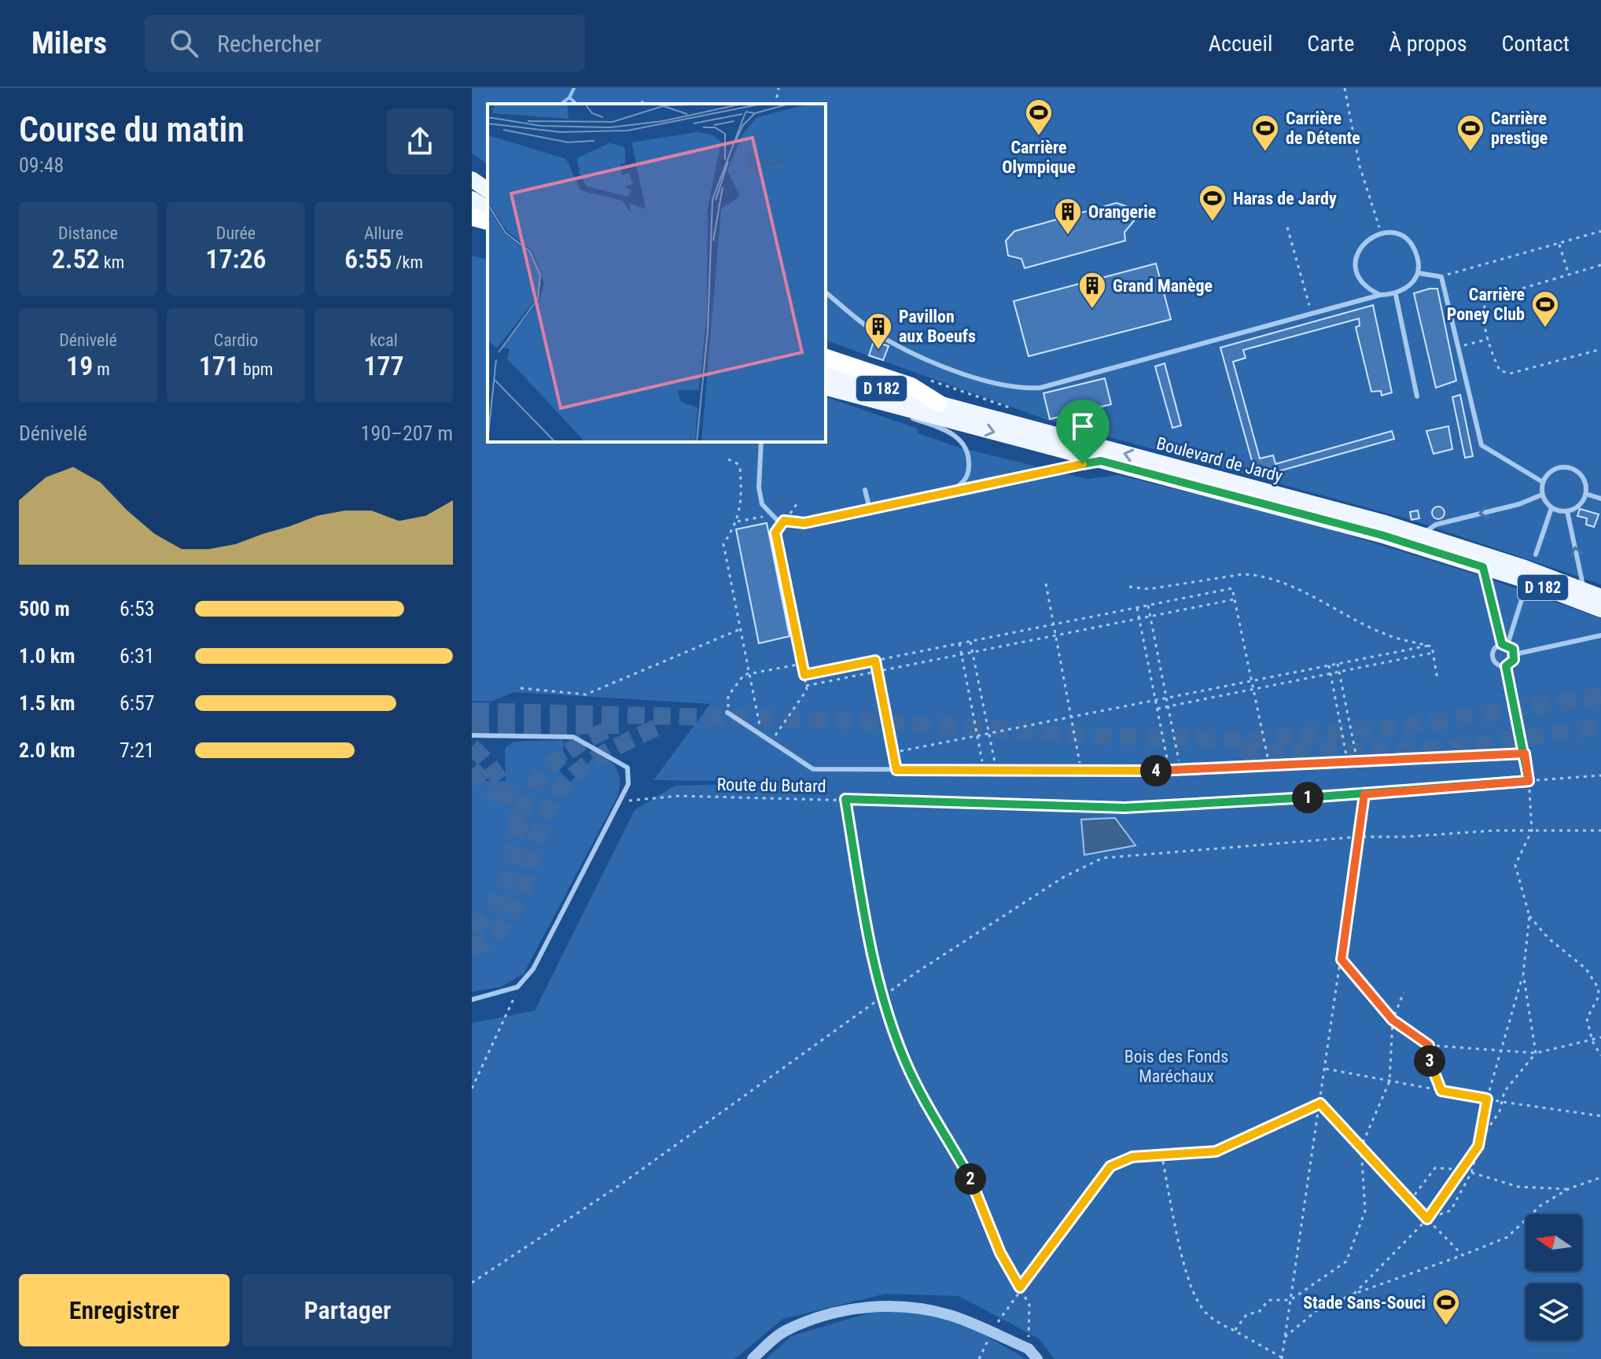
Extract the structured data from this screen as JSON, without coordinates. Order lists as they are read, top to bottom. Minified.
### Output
{"streets":{"main road":["D 182","Boulevard de Jardy"],"path":["Route du Butard"]},"parks":["Bois des Fonds Maréchaux"],"places":{"sports":["Carrière Olympique","Carrière de Détente","Carrière prestige","Haras de Jardy","Carrière Poney Club","Stade Sans-Souci"],"building":["Orangerie","Grand Manège","Pavillon aux Boeufs"]},"north":"left","page":{"header":"Milers","search":"Rechercher","nav":["Accueil","Carte","À propos","Contact"],"heading":["Course du matin","09:48"],"stats":[["Distance","2.52 km"],["Durée","17:26"],["Allure","6:55 /km"],["Dénivelé","19 m"],["Cardio","171 bpm"],["kcal","177"]],"chart":["Dénivelé","190–207 m"],"list":[{"name":"500 m","note":"6:53"},{"name":"1.0 km","note":"6:31"},{"name":"1.5 km","note":"6:57"},{"name":"2.0 km","note":"7:21"}],"pins":["4","1","3","2"],"buttons":["Enregistrer","Partager"]}}
